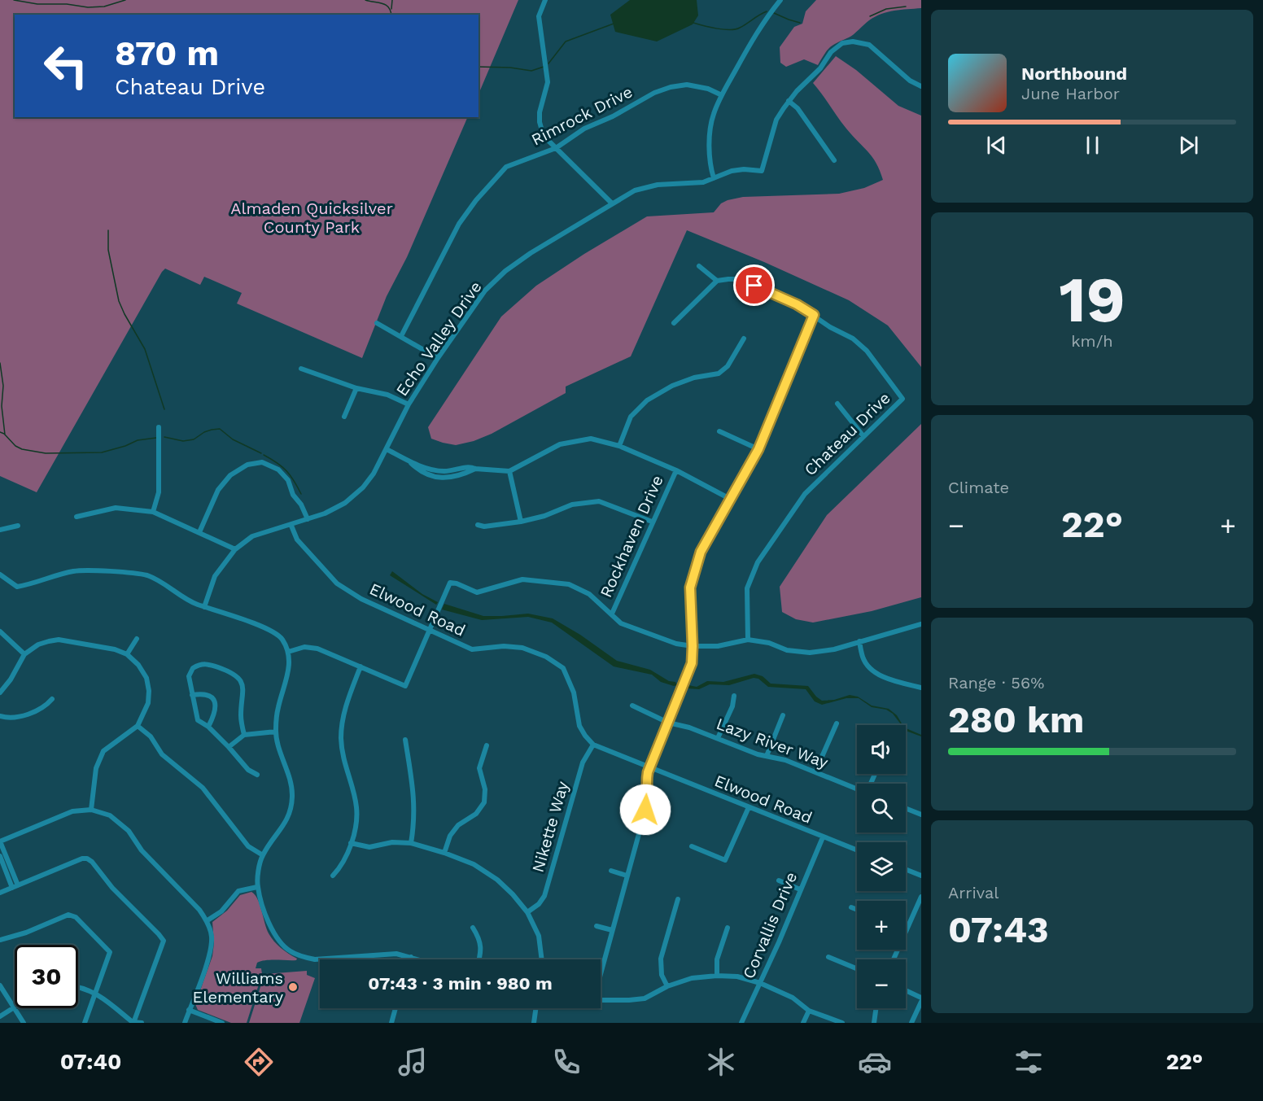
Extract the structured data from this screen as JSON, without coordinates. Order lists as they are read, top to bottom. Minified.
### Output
{"streets":{"street":["Rimrock Drive","Echo Valley Drive","Chateau Drive","Rockhaven Drive","Elwood Road","Lazy River Way","Nikette Way","Corvallis Drive"]},"crossings":[["Echo Valley Drive","Elwood Road"],["Elwood Road","Nikette Way"],["Elwood Road","Corvallis Drive"]],"parks":["Almaden Quicksilver County Park"],"places":["Williams Elementary"],"page":{"turn":["870 m","Chateau Drive"],"song":["Northbound","June Harbor"],"tile":[["19","km/h"],"Climate",["Range · 56%","280 km"],["Arrival","07:43"]],"heat":["−","22°","+"],"map_buttons":["+","−"],"limit":"30","trip":"07:43 · 3 min · 980 m","tabs":["07:40","22°"]}}
